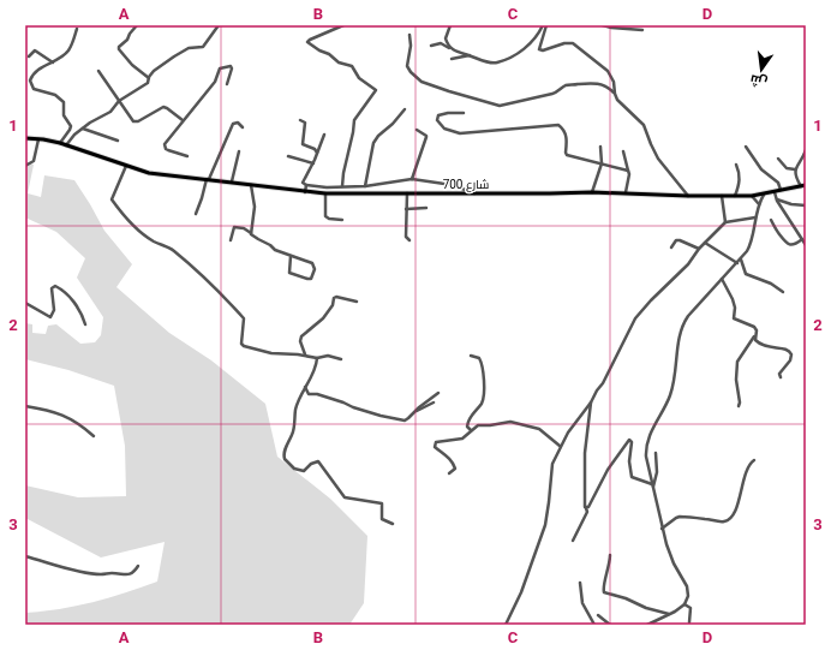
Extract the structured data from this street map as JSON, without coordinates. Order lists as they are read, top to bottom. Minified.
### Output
{"streets":{"main road":["شارع 700"]},"north":"bottom","grid":{"columns":["A","B","C","D"],"rows":["1","2","3"]}}
